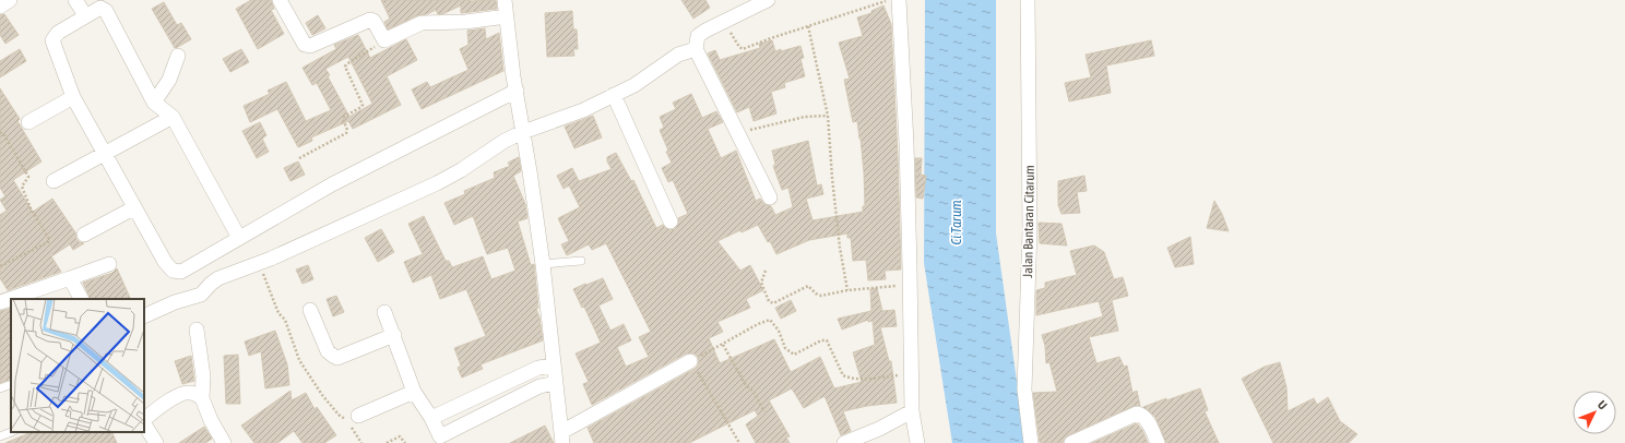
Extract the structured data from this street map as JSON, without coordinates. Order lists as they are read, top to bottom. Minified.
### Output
{"streets":{"street":["Jalan Bantaran Citarum"]},"water":["Ci Tarum"],"north":"top right"}
